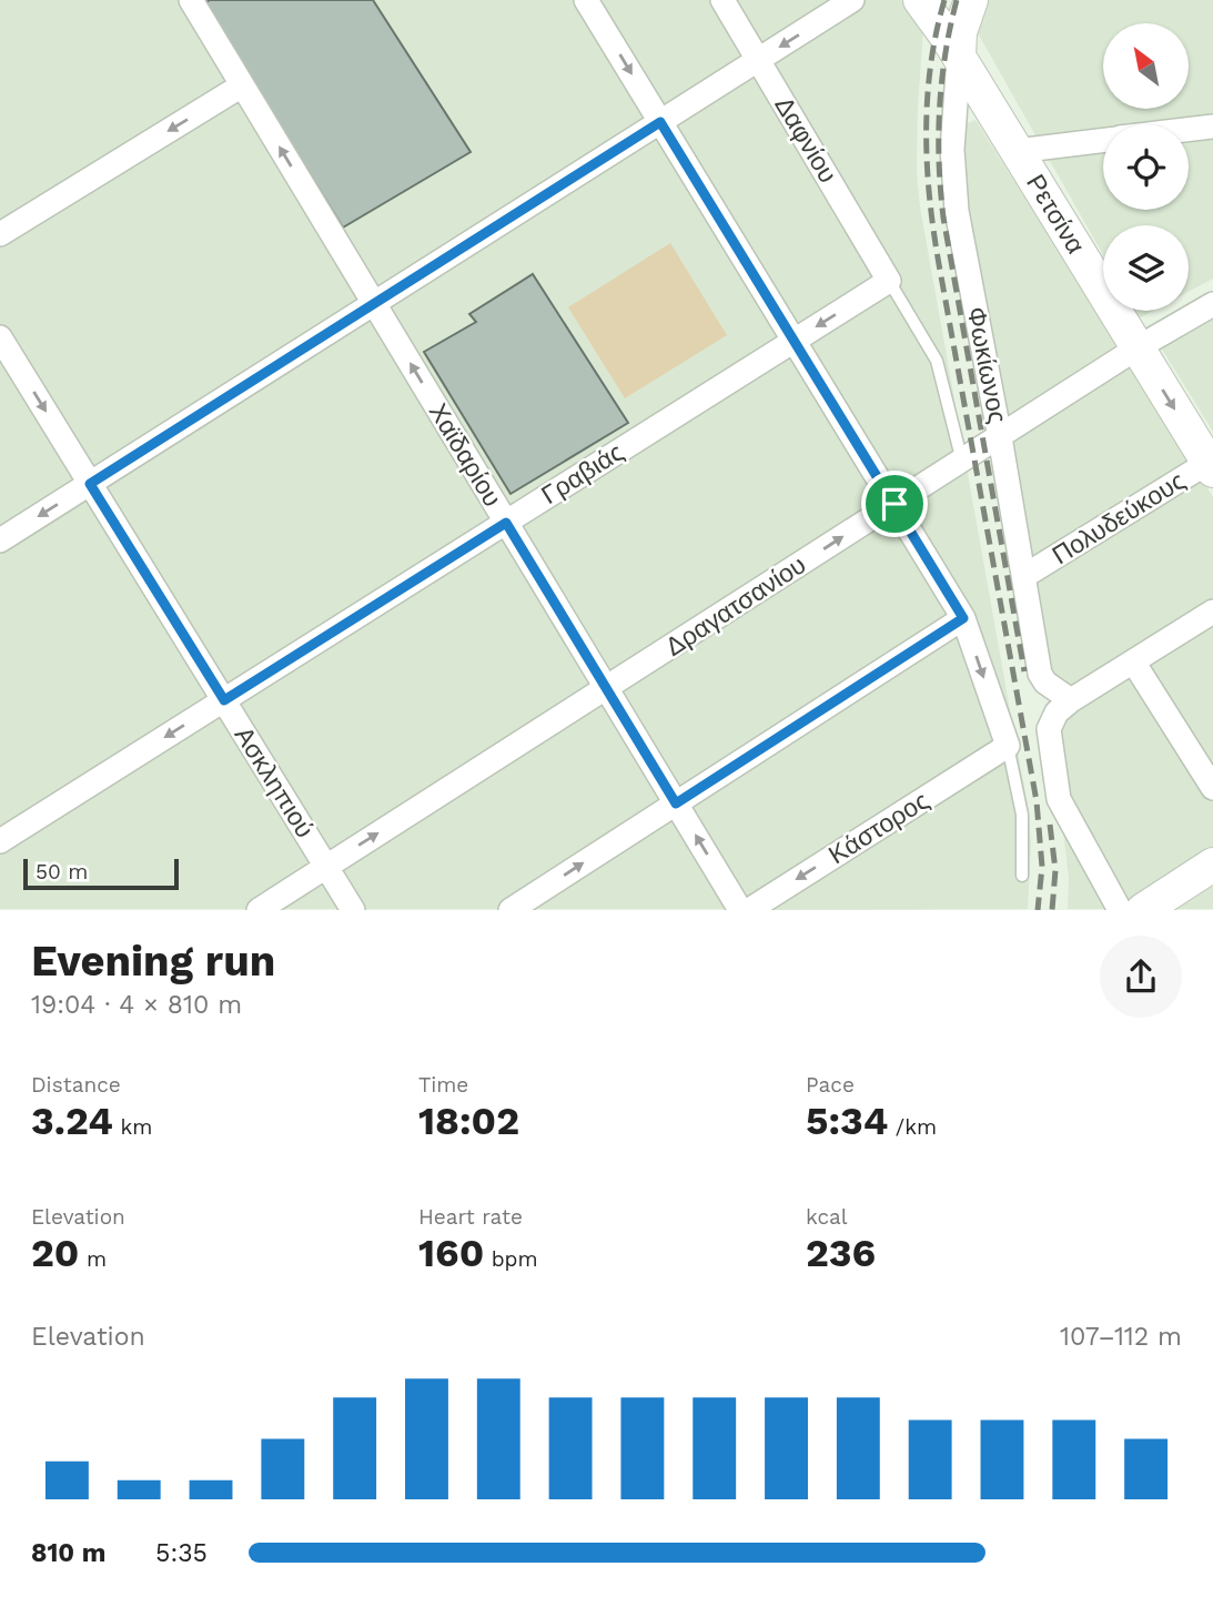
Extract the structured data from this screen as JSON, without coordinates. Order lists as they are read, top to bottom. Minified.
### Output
{"streets":{"main road":["Ρετσίνα"],"street":["Δαφνίου","Φωκίωνος","Χαϊδαρίου","Γραβιάς","Πολυδεύκους","Δραγατσανίου","Ασκληπιού","Κάστορος"]},"crossings":[["Δαφνίου","Γραβιάς"],["Ρετσίνα","Φωκίωνος"],["Ρετσίνα","Πολυδεύκους"],["Ρετσίνα","Δραγατσανίου"],["Φωκίωνος","Πολυδεύκους"],["Φωκίωνος","Δραγατσανίου"],["Χαϊδαρίου","Γραβιάς"],["Χαϊδαρίου","Δραγατσανίου"],["Γραβιάς","Ασκληπιού"],["Δραγατσανίου","Ασκληπιού"]],"one_way":["Χαϊδαρίου","Γραβιάς"],"scale_bar":"50 m","north":"top left","page":{"scale":"50 m","heading":["Evening run","19:04 · 4 × 810 m"],"stats":[["Distance","3.24 km"],["Time","18:02"],["Pace","5:34 /km"],["Elevation","20 m"],["Heart rate","160 bpm"],["kcal","236"]],"chart":["Elevation","107–112 m"],"list":[{"name":"810 m","note":"5:35"}]}}
